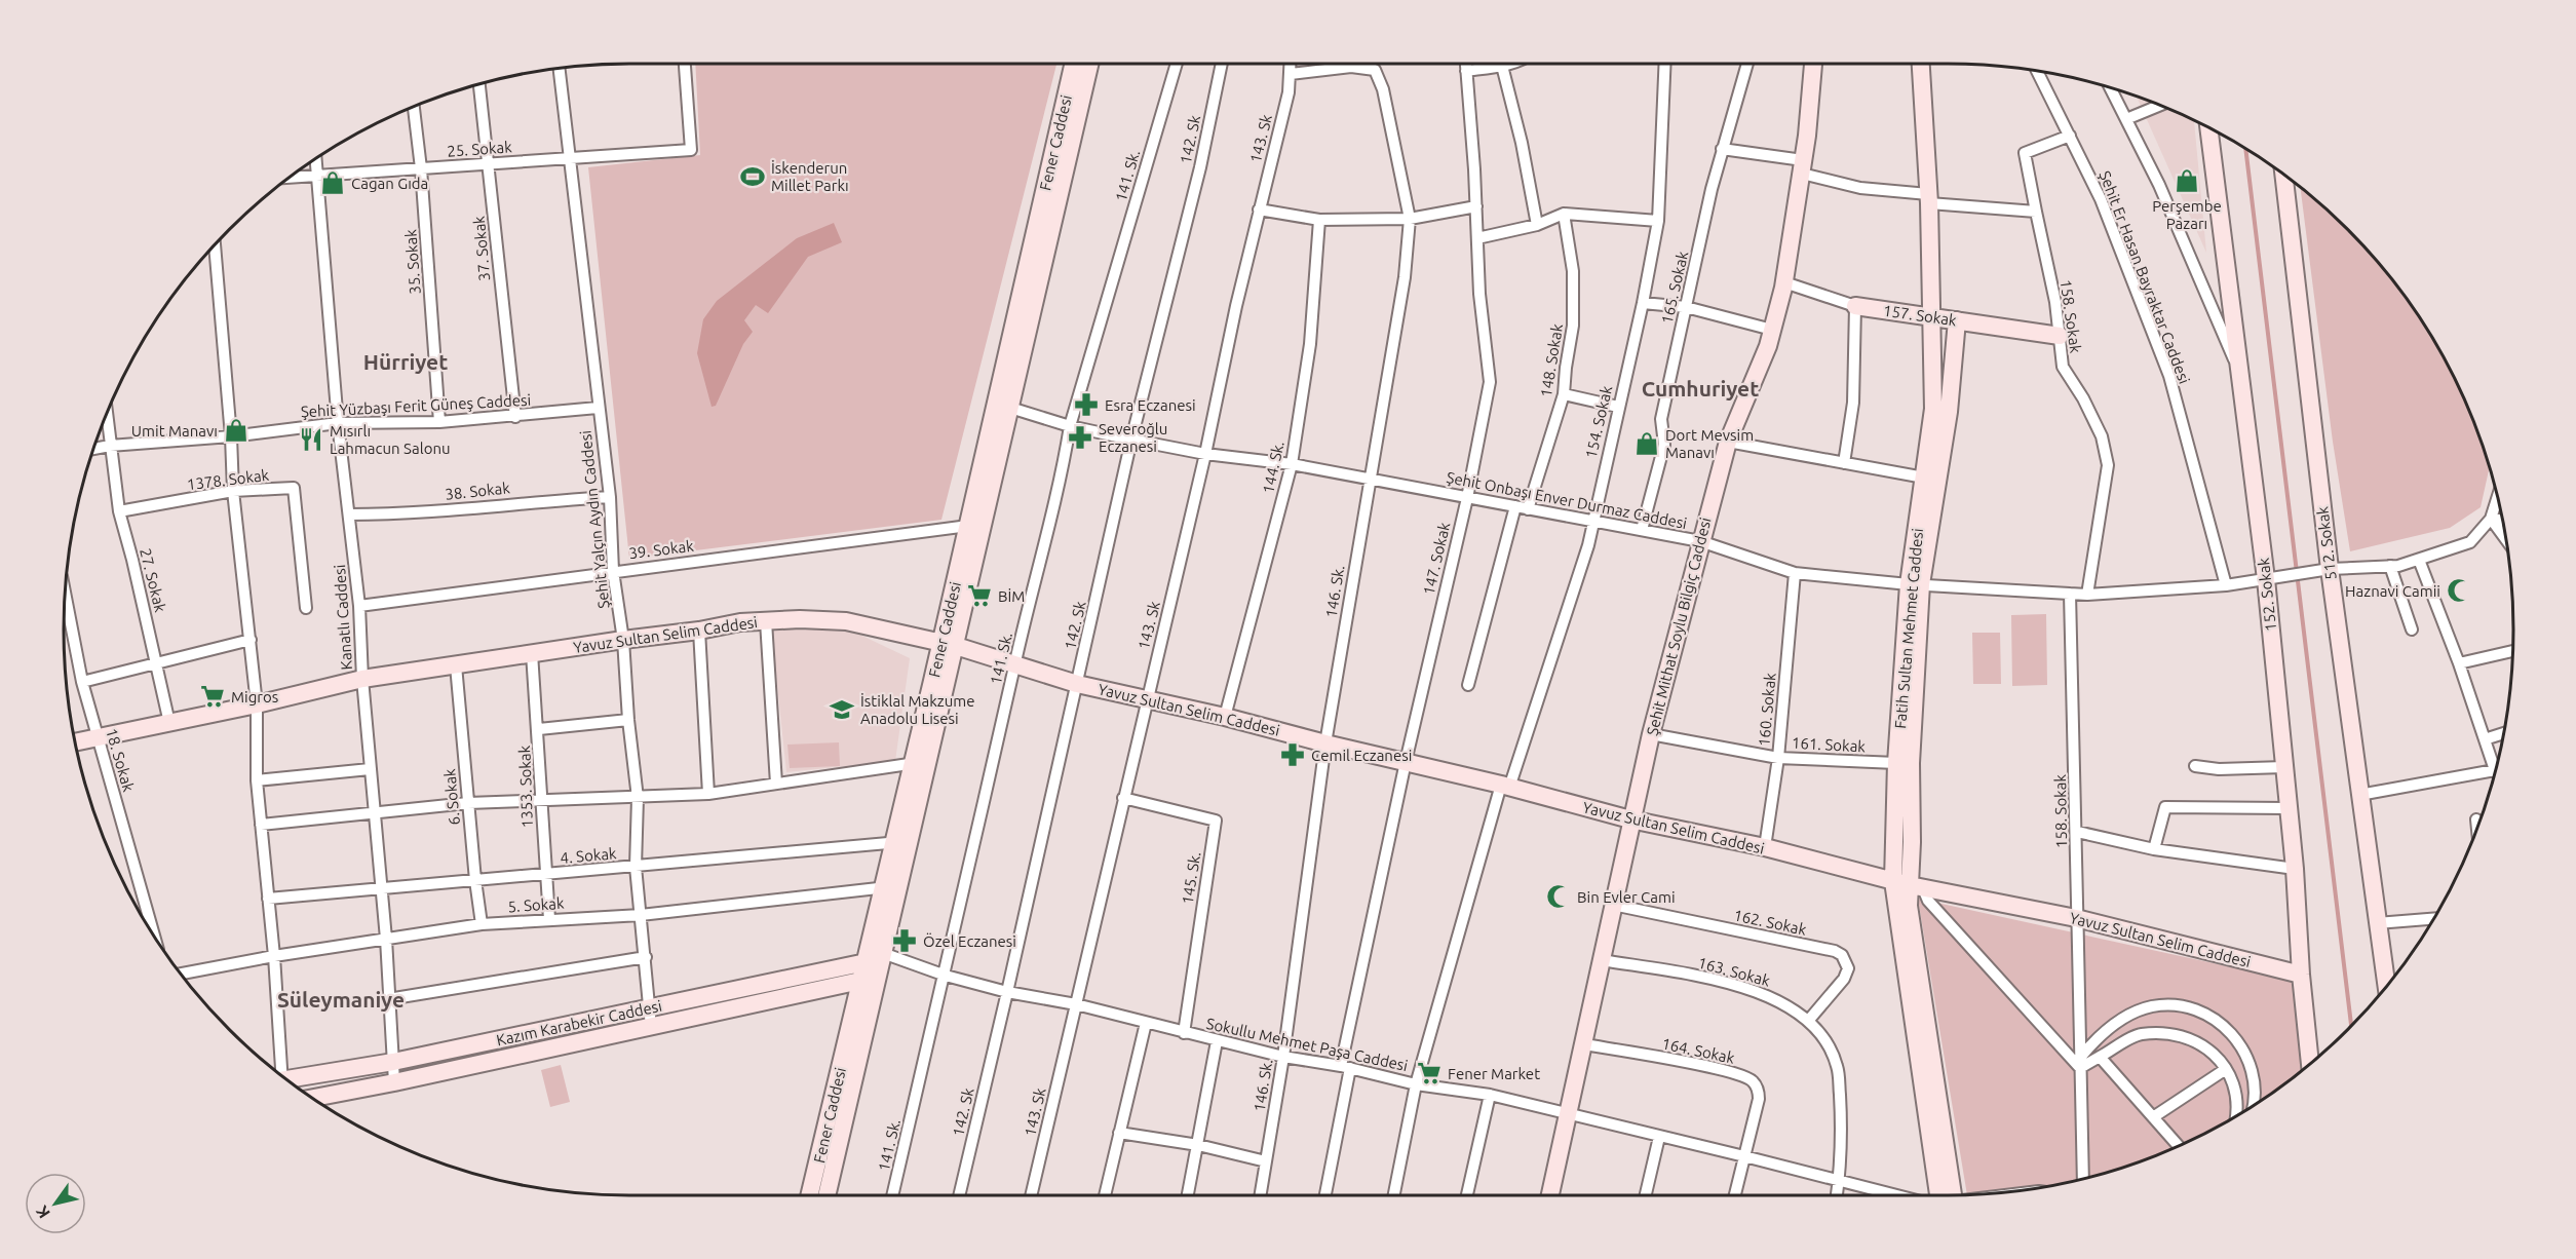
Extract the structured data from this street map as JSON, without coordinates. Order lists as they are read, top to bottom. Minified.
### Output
{"streets":{"street":["143. Sk","142. Sk","Fener Caddesi","25. Sokak","141. Sk.","37. Sokak","35. Sokak","Şehit Er Hasan Bayraktar Caddesi","165. Sokak","157. Sokak","158. Sokak","148. Sokak","Şehit Yüzbaşı Ferit Güneş Caddesi","154. Sokak","144. Sk.","1378. Sokak","38. Sokak","Şehit Onbaşı Enver Durmaz Caddesi","Şehit Yalçın Aydın Caddesi","512. Sokak","39. Sokak","147. Sokak","27. Sokak","146. Sk.","152. Sokak","Kanatlı Caddesi","Şehit Mithat Soylu Bilgiç Caddesi","Fatih Sultan Mehmet Caddesi","Yavuz Sultan Selim Caddesi","160. Sokak","161. Sokak","18. Sokak","1353. Sokak","6. Sokak","4. Sokak","145. Sk.","5. Sokak","162. Sokak","163. Sokak","Kazım Karabekir Caddesi","Sokullu Mehmet Paşa Caddesi","164. Sokak"]},"crossings":[["143. Sk","Şehit Onbaşı Enver Durmaz Caddesi"],["143. Sk","146. Sk."],["143. Sk","Yavuz Sultan Selim Caddesi"],["143. Sk","145. Sk."],["143. Sk","Sokullu Mehmet Paşa Caddesi"],["142. Sk","Şehit Onbaşı Enver Durmaz Caddesi"],["142. Sk","Yavuz Sultan Selim Caddesi"],["142. Sk","Sokullu Mehmet Paşa Caddesi"],["Fener Caddesi","Şehit Onbaşı Enver Durmaz Caddesi"],["Fener Caddesi","39. Sokak"],["Fener Caddesi","Yavuz Sultan Selim Caddesi"],["Fener Caddesi","4. Sokak"],["Fener Caddesi","5. Sokak"],["Fener Caddesi","Kazım Karabekir Caddesi"],["Fener Caddesi","Sokullu Mehmet Paşa Caddesi"],["25. Sokak","37. Sokak"],["25. Sokak","35. Sokak"],["25. Sokak","Şehit Yalçın Aydın Caddesi"],["25. Sokak","Kanatlı Caddesi"],["141. Sk.","Şehit Onbaşı Enver Durmaz Caddesi"],["141. Sk.","Yavuz Sultan Selim Caddesi"],["141. Sk.","Sokullu Mehmet Paşa Caddesi"],["37. Sokak","Şehit Yüzbaşı Ferit Güneş Caddesi"],["35. Sokak","Şehit Yüzbaşı Ferit Güneş Caddesi"],["Şehit Er Hasan Bayraktar Caddesi","158. Sokak"],["Şehit Er Hasan Bayraktar Caddesi","Şehit Onbaşı Enver Durmaz Caddesi"],["165. Sokak","Şehit Onbaşı Enver Durmaz Caddesi"],["157. Sokak","158. Sokak"],["157. Sokak","Şehit Mithat Soylu Bilgiç Caddesi"],["157. Sokak","Fatih Sultan Mehmet Caddesi"],["158. Sokak","Şehit Onbaşı Enver Durmaz Caddesi"],["158. Sokak","Yavuz Sultan Selim Caddesi"],["148. Sokak","Şehit Onbaşı Enver Durmaz Caddesi"],["Şehit Yüzbaşı Ferit Güneş Caddesi","Şehit Yalçın Aydın Caddesi"],["Şehit Yüzbaşı Ferit Güneş Caddesi","27. Sokak"],["Şehit Yüzbaşı Ferit Güneş Caddesi","Kanatlı Caddesi"],["154. Sokak","Şehit Onbaşı Enver Durmaz Caddesi"],["154. Sokak","Yavuz Sultan Selim Caddesi"],["154. Sokak","Sokullu Mehmet Paşa Caddesi"],["144. Sk.","Şehit Onbaşı Enver Durmaz Caddesi"],["144. Sk.","Yavuz Sultan Selim Caddesi"],["1378. Sokak","27. Sokak"],["38. Sokak","Şehit Yalçın Aydın Caddesi"],["38. Sokak","Kanatlı Caddesi"],["Şehit Onbaşı Enver Durmaz Caddesi","512. Sokak"],["Şehit Onbaşı Enver Durmaz Caddesi","147. Sokak"],["Şehit Onbaşı Enver Durmaz Caddesi","146. Sk."],["Şehit Onbaşı Enver Durmaz Caddesi","152. Sokak"],["Şehit Onbaşı Enver Durmaz Caddesi","Şehit Mithat Soylu Bilgiç Caddesi"],["Şehit Onbaşı Enver Durmaz Caddesi","Fatih Sultan Mehmet Caddesi"],["Şehit Onbaşı Enver Durmaz Caddesi","160. Sokak"],["Şehit Yalçın Aydın Caddesi","39. Sokak"],["Şehit Yalçın Aydın Caddesi","Yavuz Sultan Selim Caddesi"],["Şehit Yalçın Aydın Caddesi","4. Sokak"],["Şehit Yalçın Aydın Caddesi","5. Sokak"],["Şehit Yalçın Aydın Caddesi","Kazım Karabekir Caddesi"],["39. Sokak","Kanatlı Caddesi"],["147. Sokak","Yavuz Sultan Selim Caddesi"],["147. Sokak","Sokullu Mehmet Paşa Caddesi"],["27. Sokak","Yavuz Sultan Selim Caddesi"],["146. Sk.","Yavuz Sultan Selim Caddesi"],["146. Sk.","Sokullu Mehmet Paşa Caddesi"],["152. Sokak","Yavuz Sultan Selim Caddesi"],["Kanatlı Caddesi","Yavuz Sultan Selim Caddesi"],["Kanatlı Caddesi","4. Sokak"],["Kanatlı Caddesi","5. Sokak"],["Kanatlı Caddesi","Kazım Karabekir Caddesi"],["Şehit Mithat Soylu Bilgiç Caddesi","Yavuz Sultan Selim Caddesi"],["Şehit Mithat Soylu Bilgiç Caddesi","161. Sokak"],["Şehit Mithat Soylu Bilgiç Caddesi","162. Sokak"],["Şehit Mithat Soylu Bilgiç Caddesi","163. Sokak"],["Şehit Mithat Soylu Bilgiç Caddesi","Sokullu Mehmet Paşa Caddesi"],["Şehit Mithat Soylu Bilgiç Caddesi","164. Sokak"],["Fatih Sultan Mehmet Caddesi","Yavuz Sultan Selim Caddesi"],["Fatih Sultan Mehmet Caddesi","161. Sokak"],["Yavuz Sultan Selim Caddesi","160. Sokak"],["Yavuz Sultan Selim Caddesi","18. Sokak"],["Yavuz Sultan Selim Caddesi","1353. Sokak"],["Yavuz Sultan Selim Caddesi","6. Sokak"],["160. Sokak","161. Sokak"],["1353. Sokak","4. Sokak"],["1353. Sokak","5. Sokak"],["6. Sokak","4. Sokak"],["6. Sokak","5. Sokak"],["145. Sk.","Sokullu Mehmet Paşa Caddesi"],["162. Sokak","163. Sokak"],["163. Sokak","Sokullu Mehmet Paşa Caddesi"],["Kazım Karabekir Caddesi","Sokullu Mehmet Paşa Caddesi"],["Sokullu Mehmet Paşa Caddesi","164. Sokak"]],"districts":["Hürriyet","Cumhuriyet","Süleymaniye"],"places":{"sports":["İskenderun Millet Parkı"],"shop":["Perşembe Pazarı","Cagan Gıda","Umit Manavı","Dort Mevsim Manavı"],"pharmacy":["Esra Eczanesi","Severoğlu Eczanesi","Cemil Eczanesi","Özel Eczanesi"],"restaurant":["Mısırlı Lahmacun Salonu"],"mosque":["Haznavi Camii","Bin Evler Cami"],"supermarket":["BİM","Migros","Fener Market"],"school or university":["İstiklal Makzume Anadolu Lisesi"]},"north":"bottom left"}
